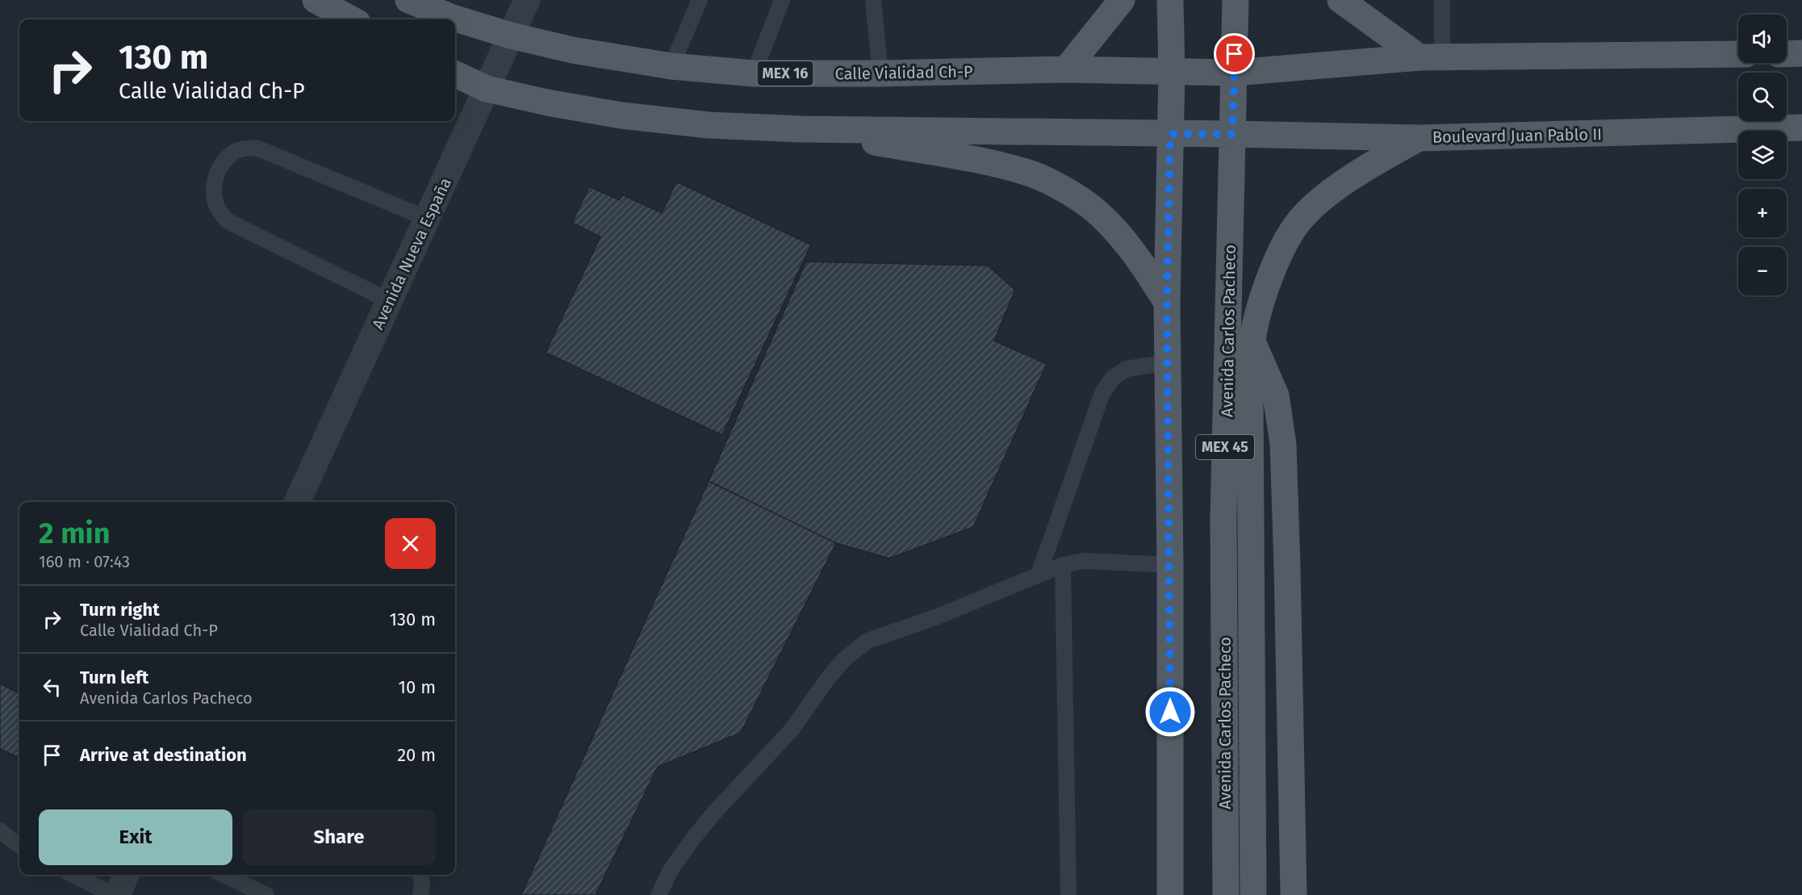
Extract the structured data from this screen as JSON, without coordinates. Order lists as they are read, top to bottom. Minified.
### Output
{"streets":{"main road":["Calle Vialidad Ch-P","MEX 16","Boulevard Juan Pablo II","Avenida Carlos Pacheco","MEX 45"],"street":["Avenida Nueva España"]},"crossings":[["Calle Vialidad Ch-P","Avenida Nueva España"],["Calle Vialidad Ch-P","Avenida Carlos Pacheco"],["Boulevard Juan Pablo II","Avenida Carlos Pacheco"]],"page":{"map_buttons":["+","−"],"turn":["130 m","Calle Vialidad Ch-P"],"heading":["2 min","160 m · 07:43"],"list":[{"name":"Turn right","note":"Calle Vialidad Ch-P","value":"130 m"},{"name":"Turn left","note":"Avenida Carlos Pacheco","value":"10 m"},{"name":"Arrive at destination","value":"20 m"}],"buttons":["Exit","Share"]}}
